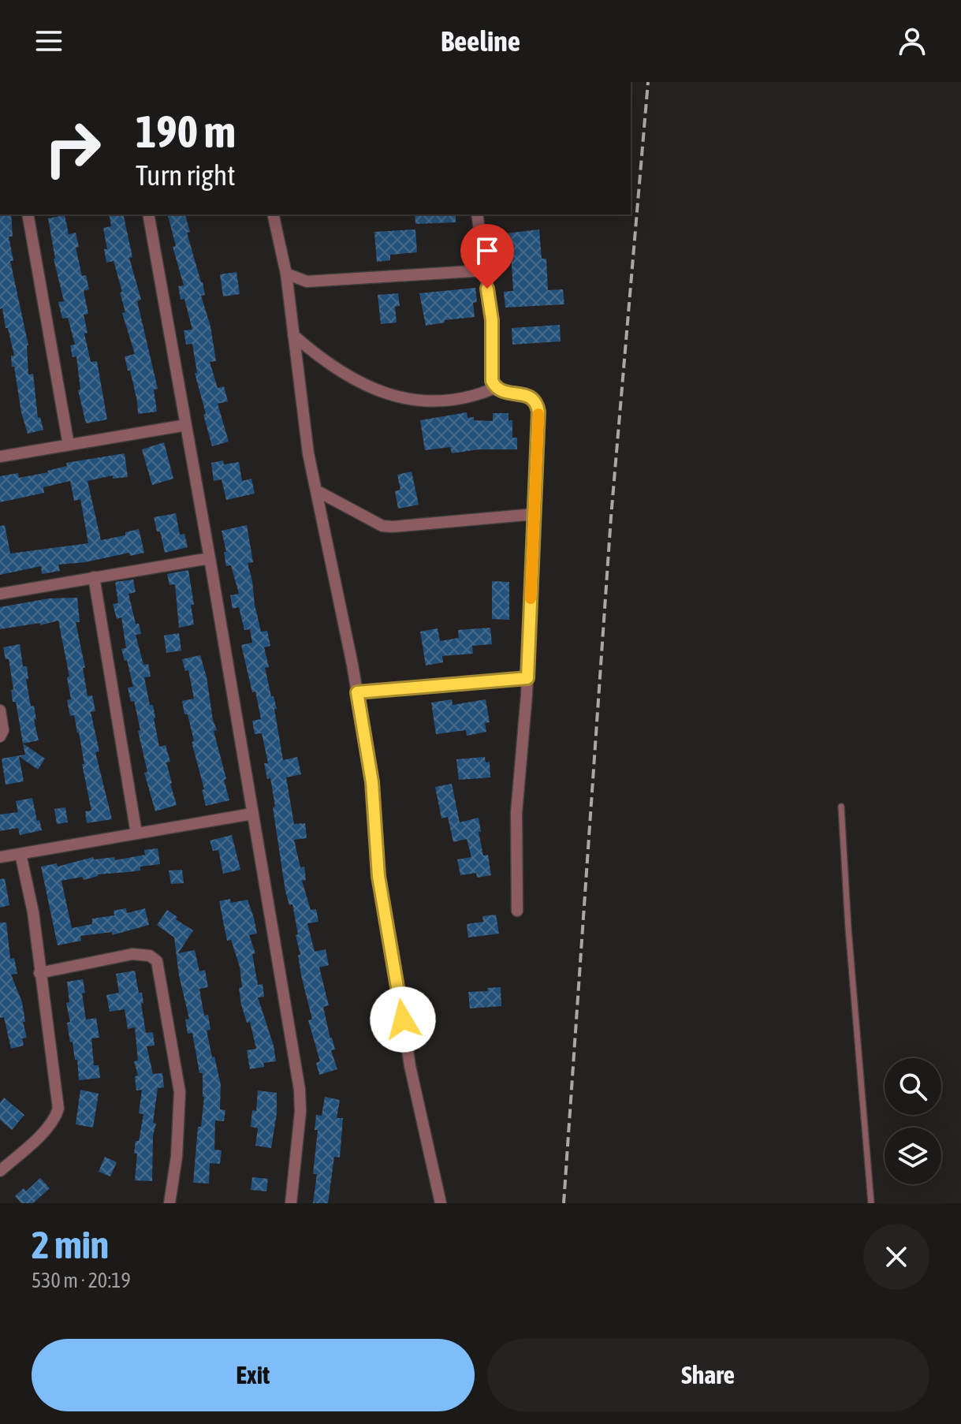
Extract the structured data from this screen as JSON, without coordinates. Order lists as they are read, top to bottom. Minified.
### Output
{"page":{"header":"Beeline","turn":["190 m","Turn right"],"heading":["2 min","530 m · 20:19"],"buttons":["Exit","Share"]}}
